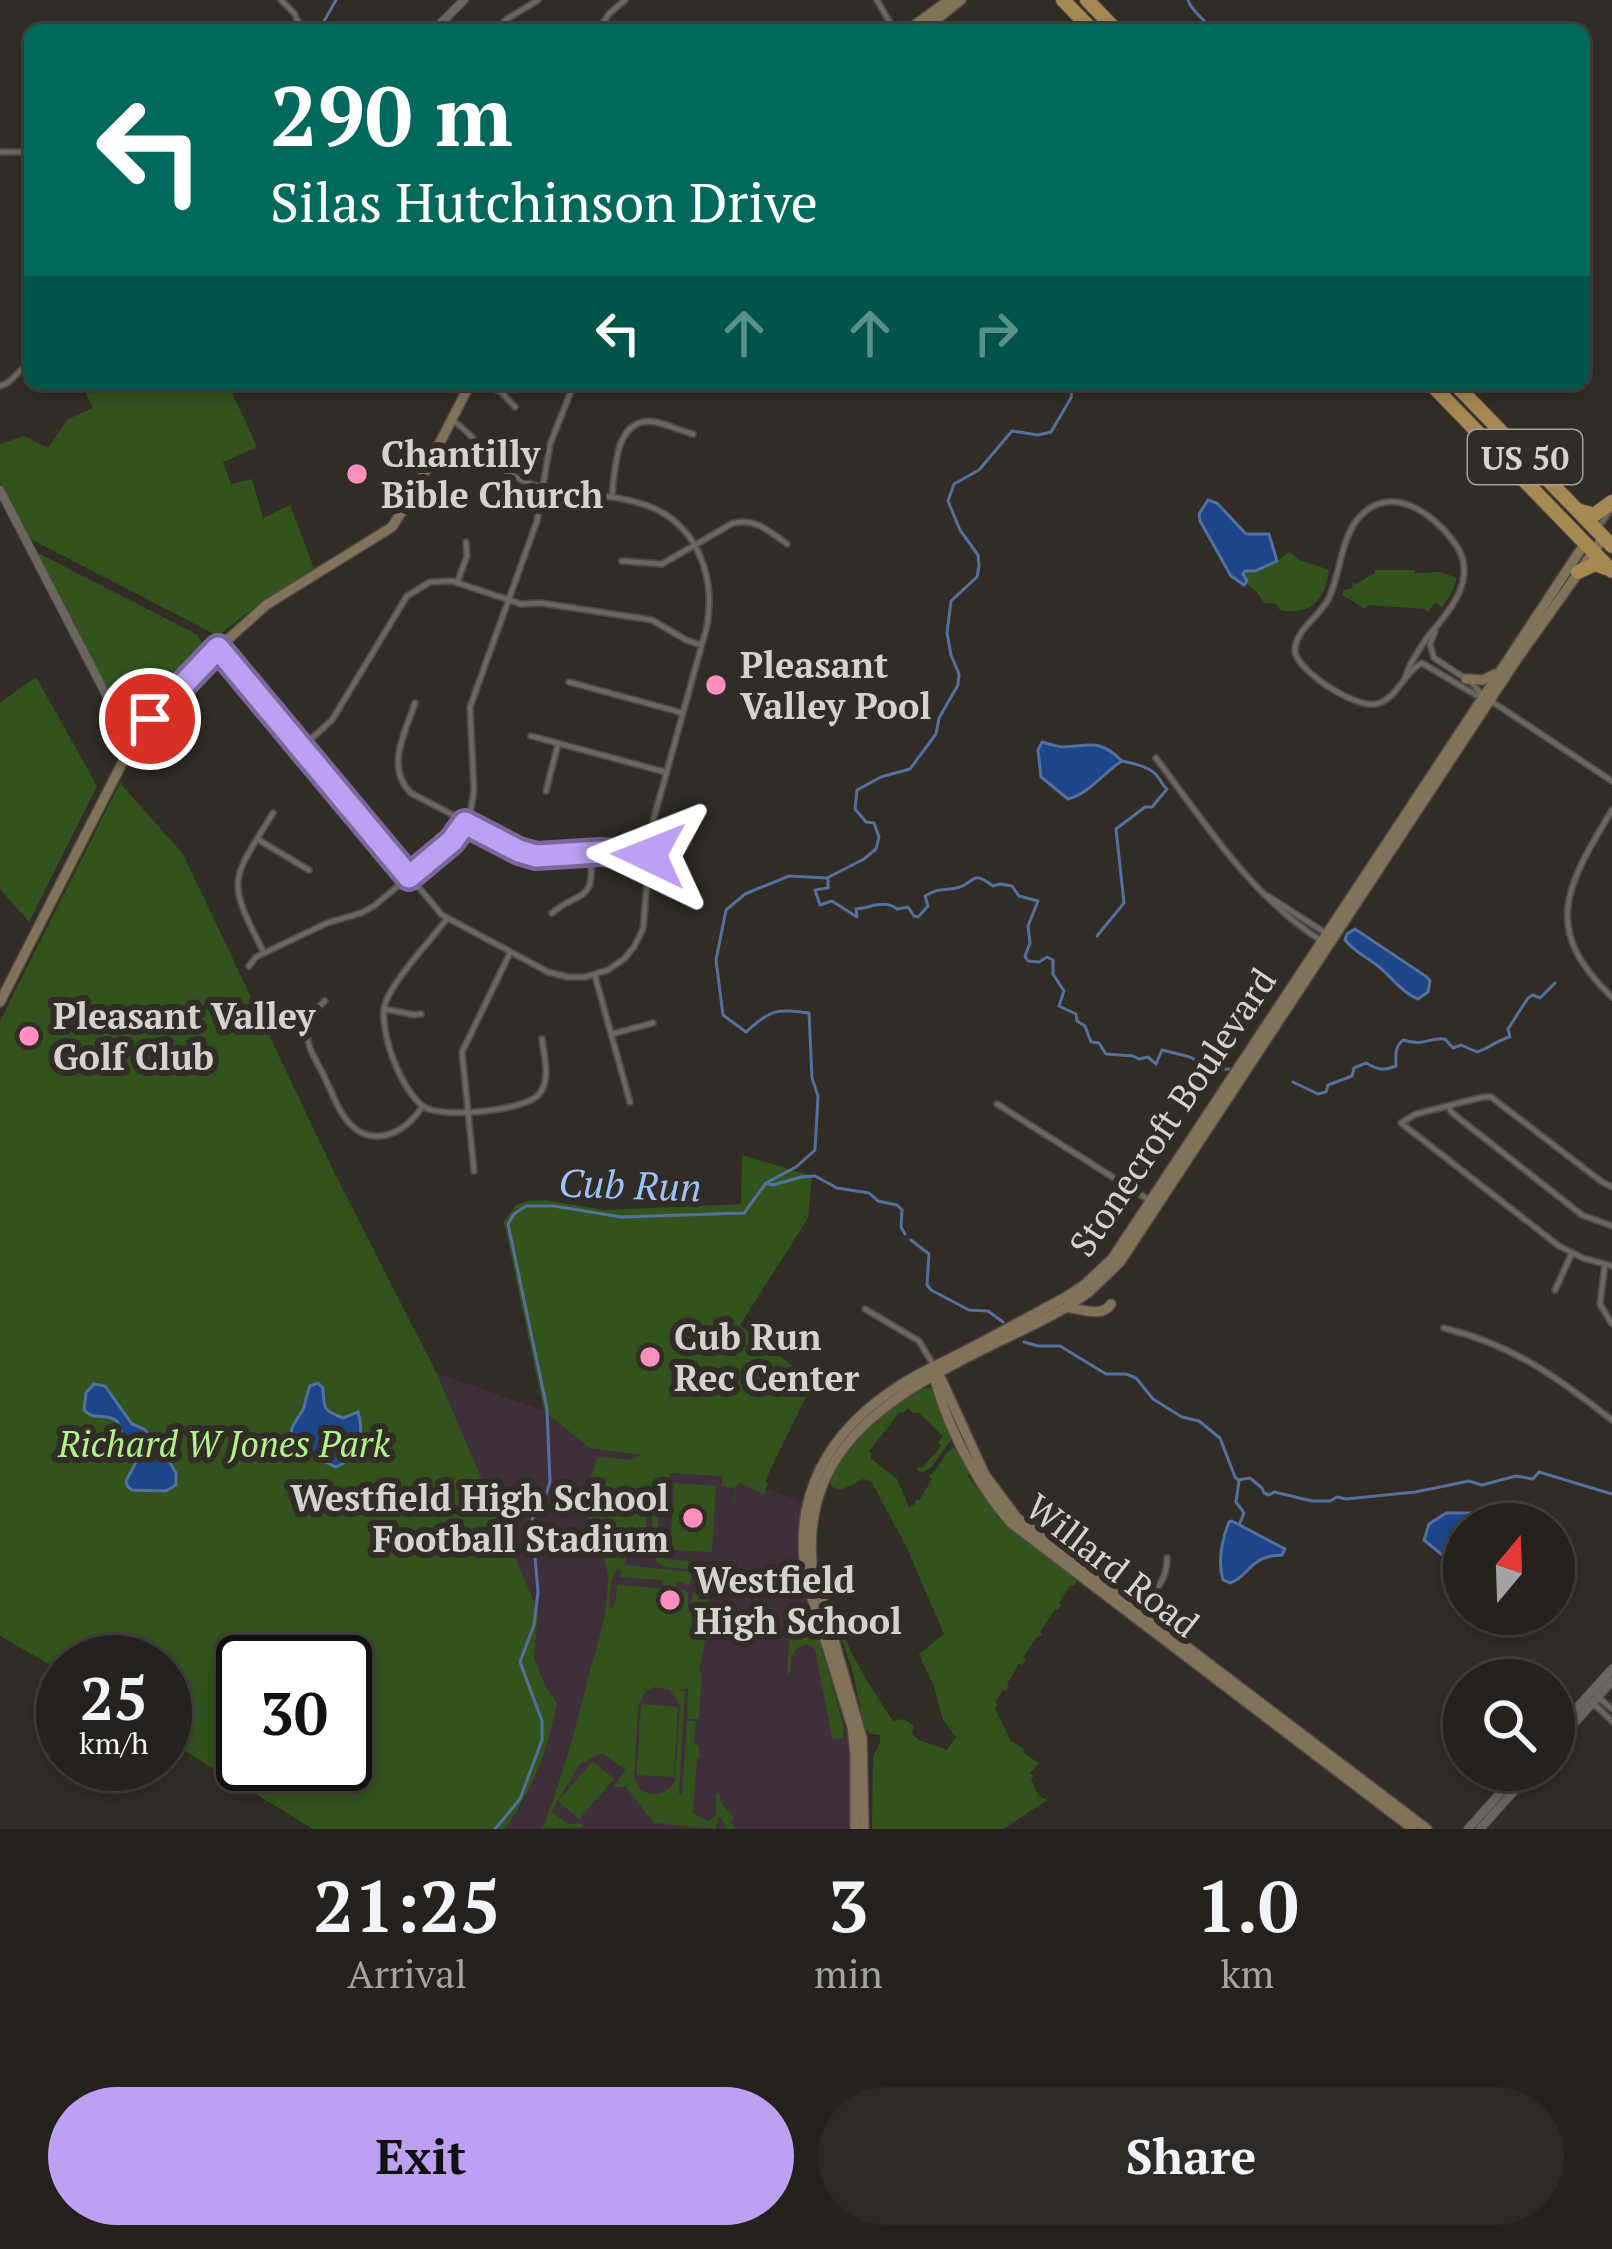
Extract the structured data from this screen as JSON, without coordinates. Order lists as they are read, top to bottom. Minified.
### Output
{"streets":{"highway":["US 50"],"main road":["Stonecroft Boulevard","Willard Road"]},"crossings":[["US 50","Stonecroft Boulevard"],["Stonecroft Boulevard","Willard Road"]],"water":["Cub Run"],"parks":["Richard W Jones Park"],"places":["Chantilly Bible Church","Pleasant Valley Pool","Pleasant Valley Golf Club","Cub Run Rec Center","Westfield High School Football Stadium","Westfield High School"],"north":"top","page":{"turn":["290 m","Silas Hutchinson Drive"],"speed":"25 km/h","limit":"30","eta":["21:25","Arrival","3","min","1.0","km"],"buttons":["Exit","Share"]}}
